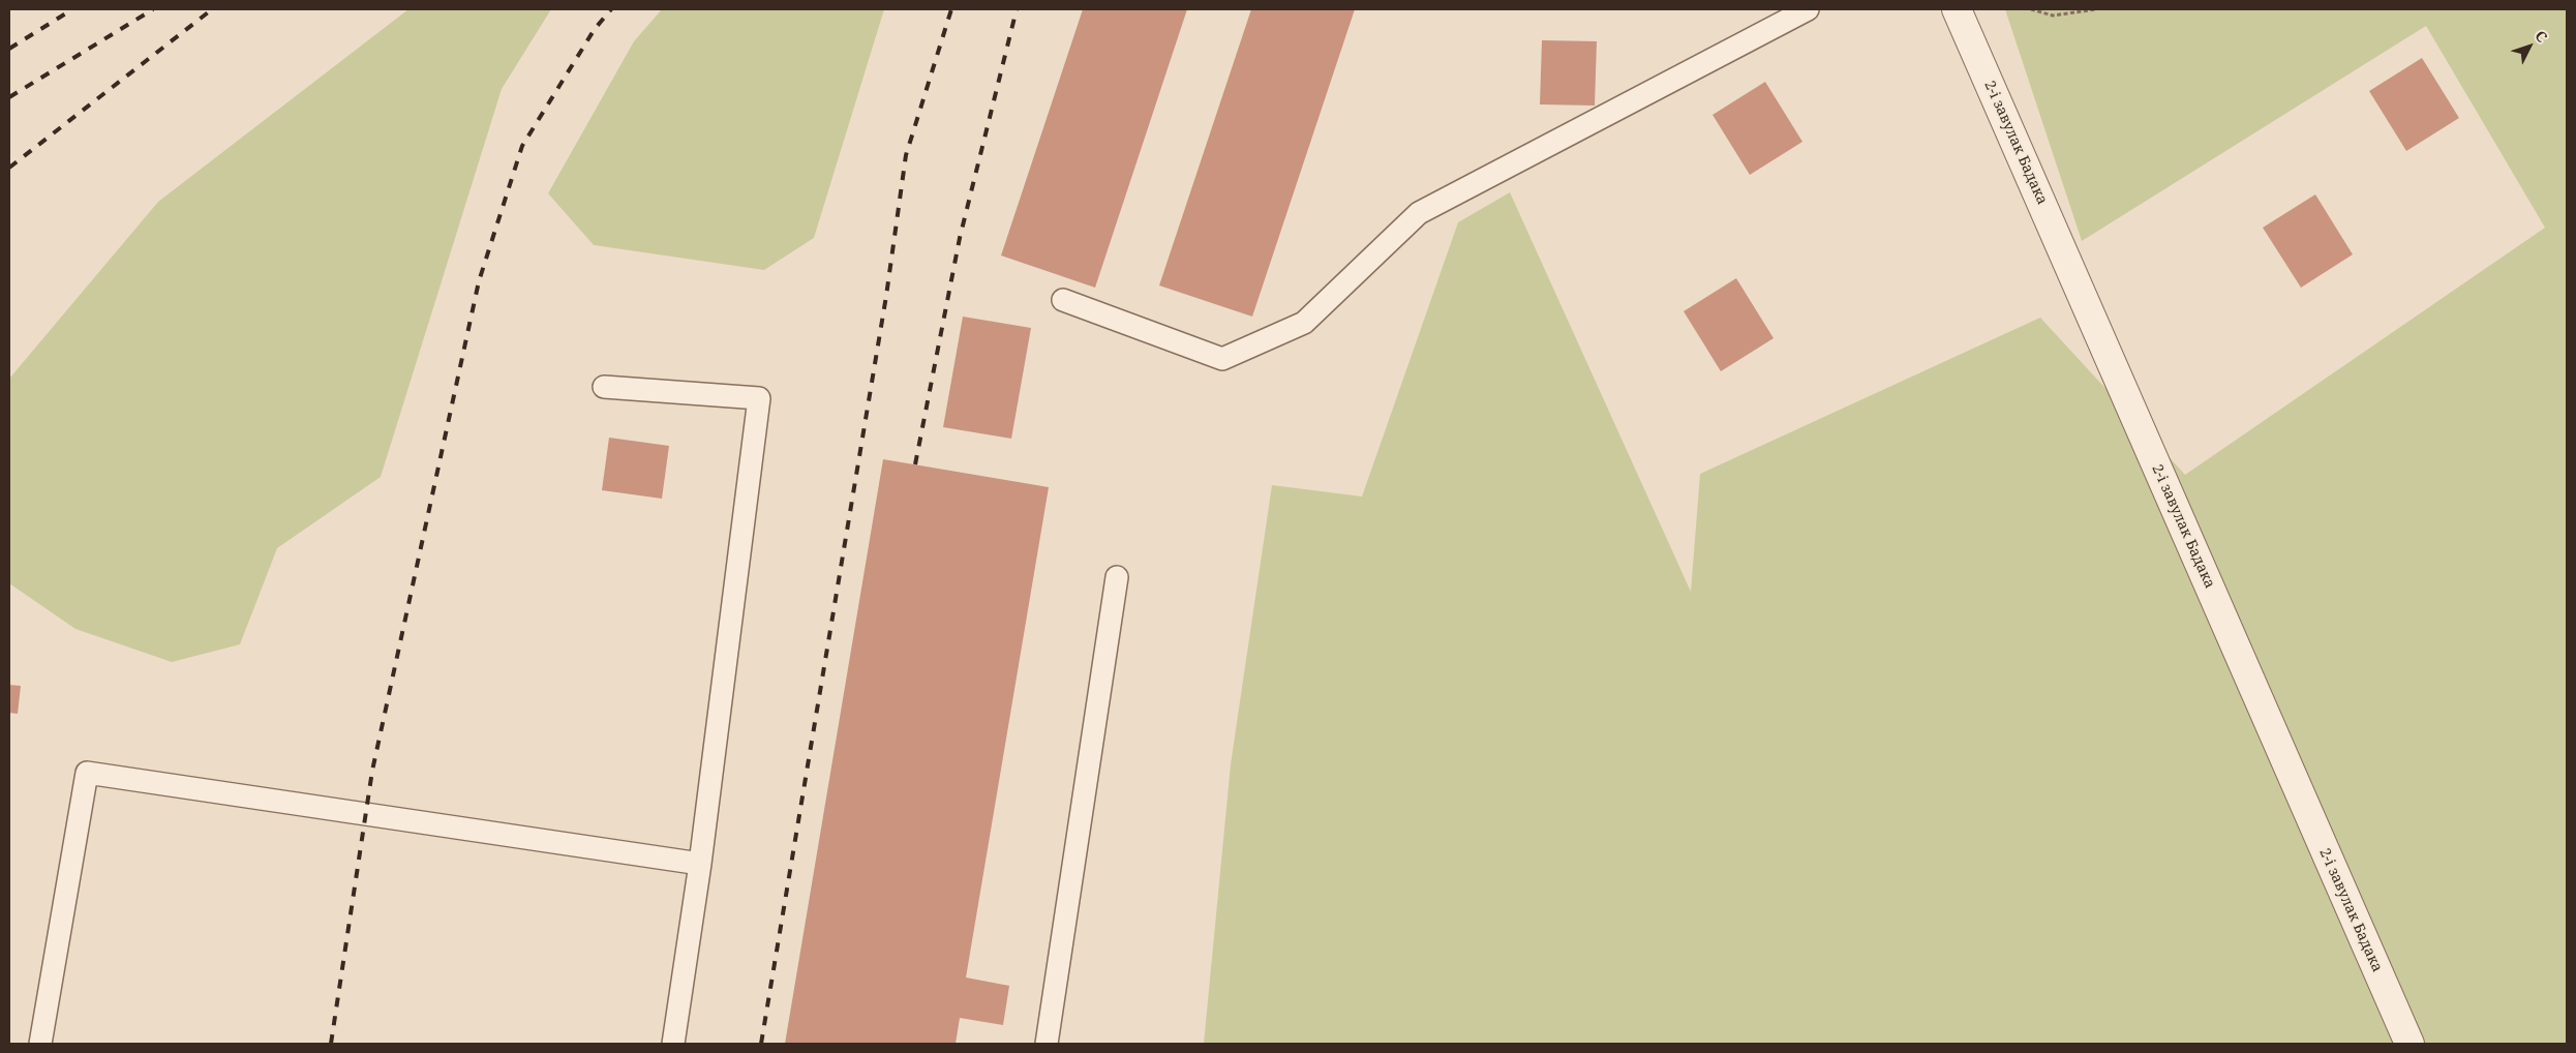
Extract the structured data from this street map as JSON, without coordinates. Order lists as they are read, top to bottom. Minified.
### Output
{"streets":{"street":["2-і завулак Бадака"]},"north":"top right"}
